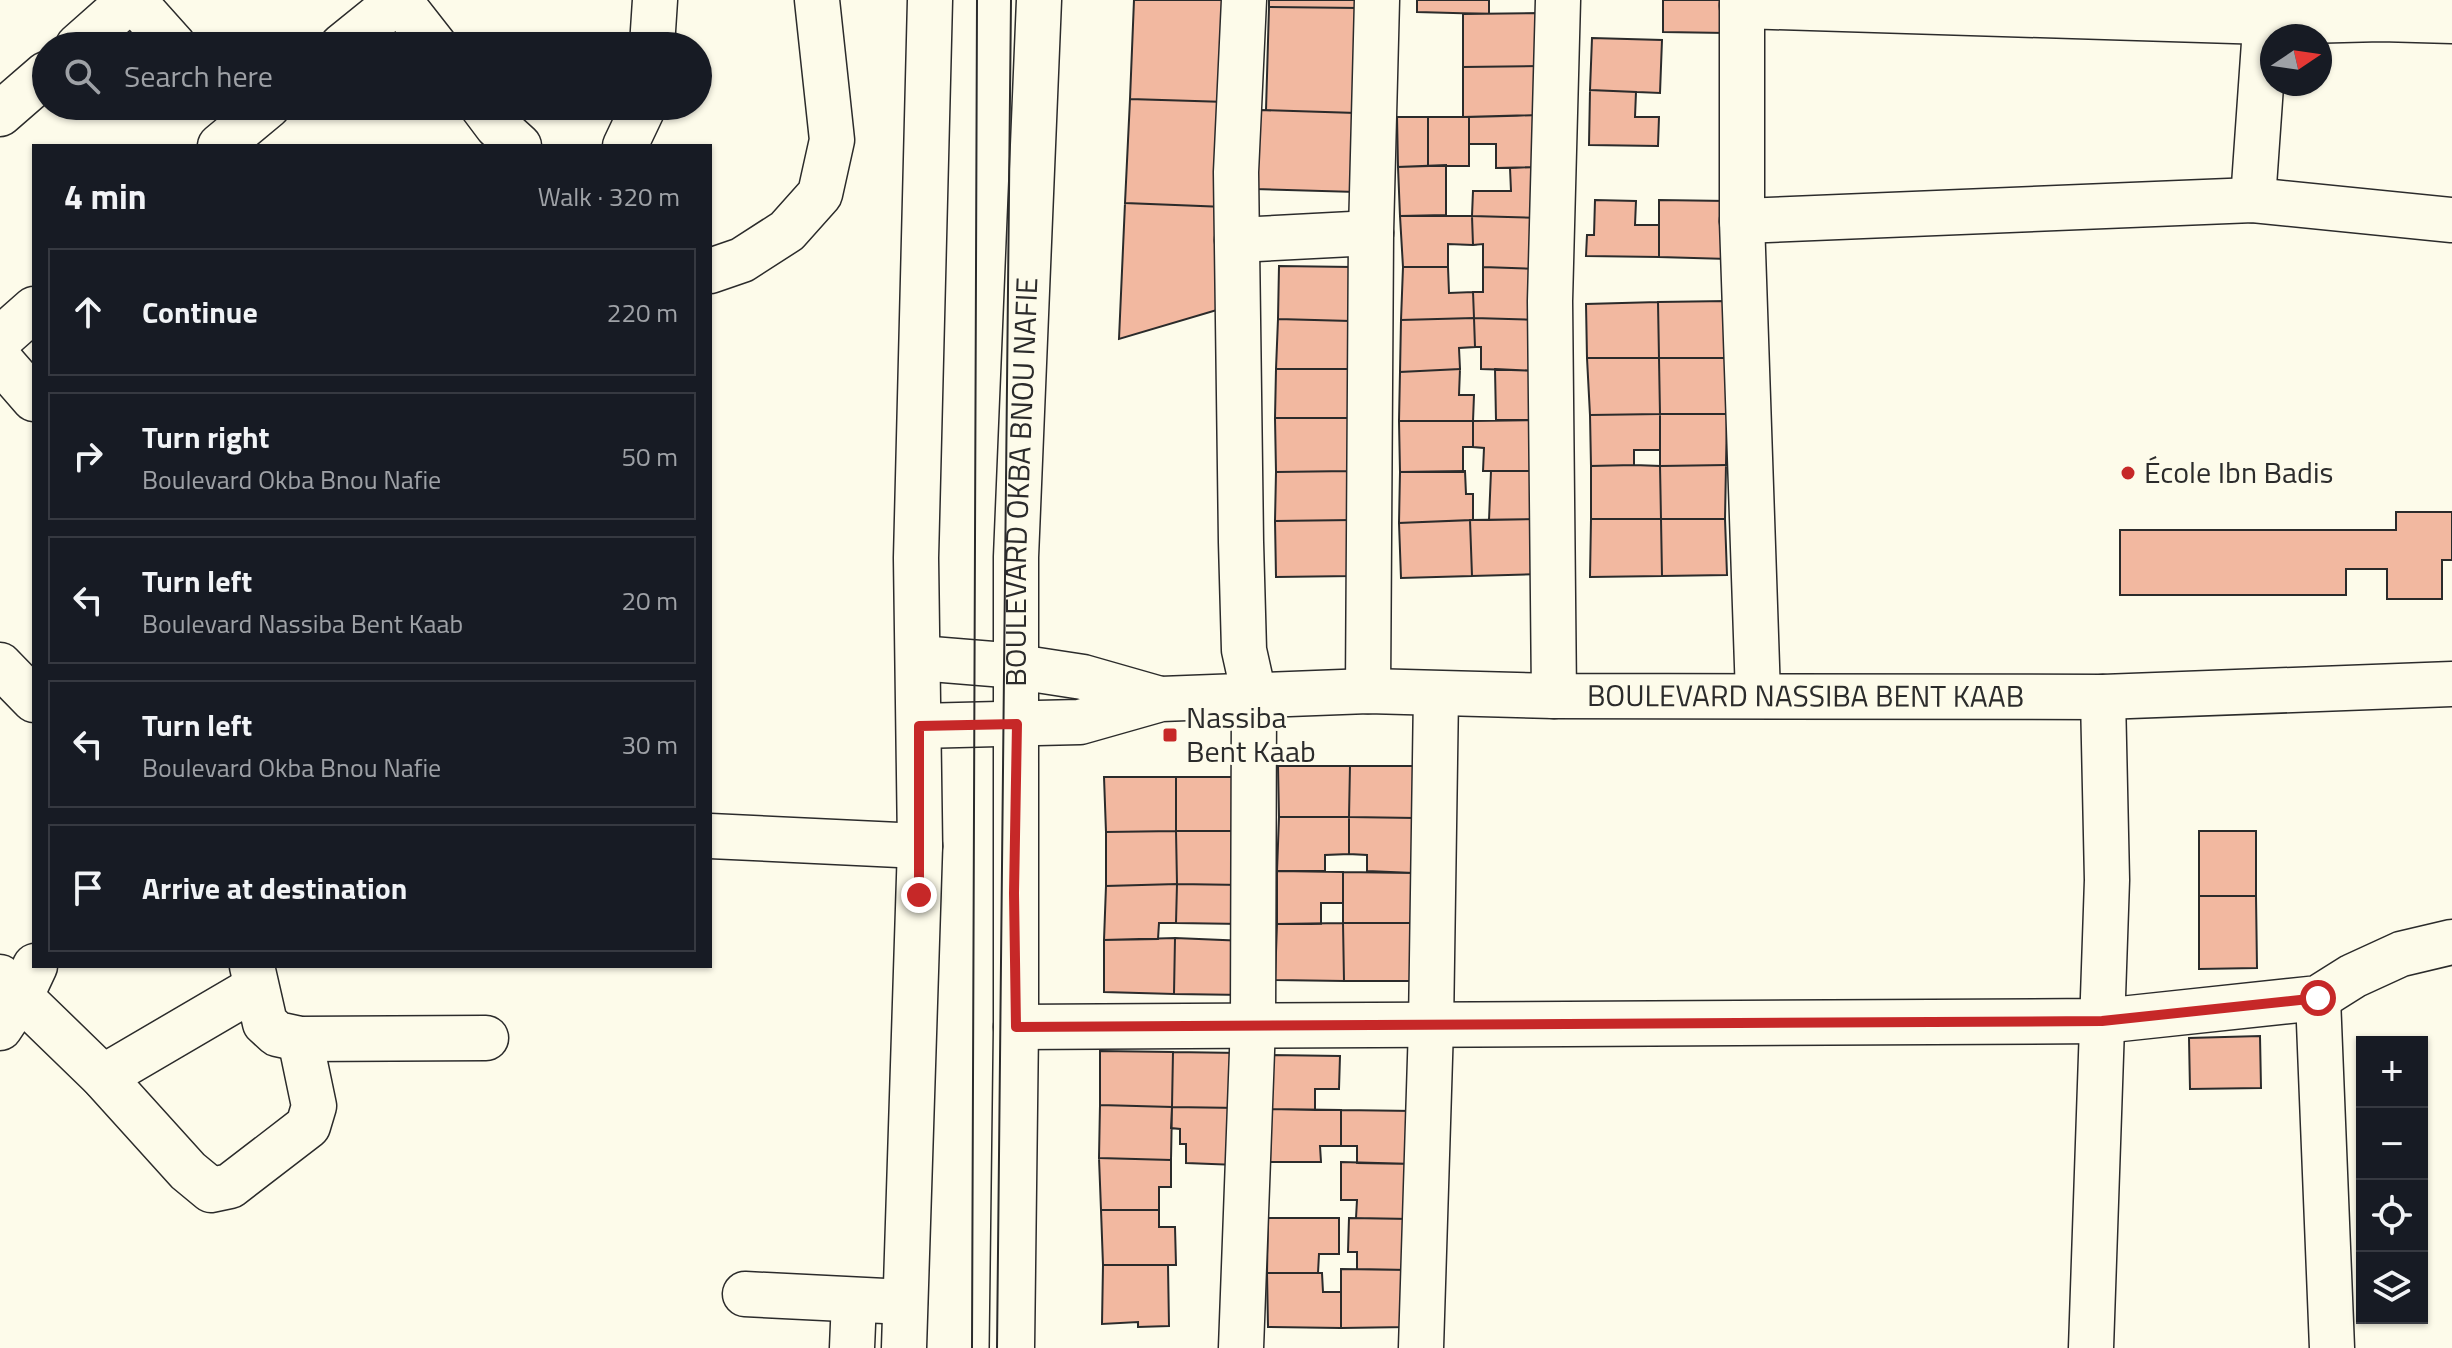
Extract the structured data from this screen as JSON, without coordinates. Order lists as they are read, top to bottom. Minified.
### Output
{"streets":{"street":["BOULEVARD OKBA BNOU NAFIE","BOULEVARD NASSIBA BENT KAAB"]},"crossings":[["BOULEVARD OKBA BNOU NAFIE","BOULEVARD NASSIBA BENT KAAB"]],"places":{"other":["École Ibn Badis"],"transit":["Nassiba Bent Kaab"]},"north":"right","page":{"search":"Search here","heading":["4 min","Walk · 320 m"],"list":[["Continue","220 m"],["Turn right","Boulevard Okba Bnou Nafie","50 m"],["Turn left","Boulevard Nassiba Bent Kaab","20 m"],["Turn left","Boulevard Okba Bnou Nafie","30 m"],"Arrive at destination"],"map_buttons":["+","−"]}}
